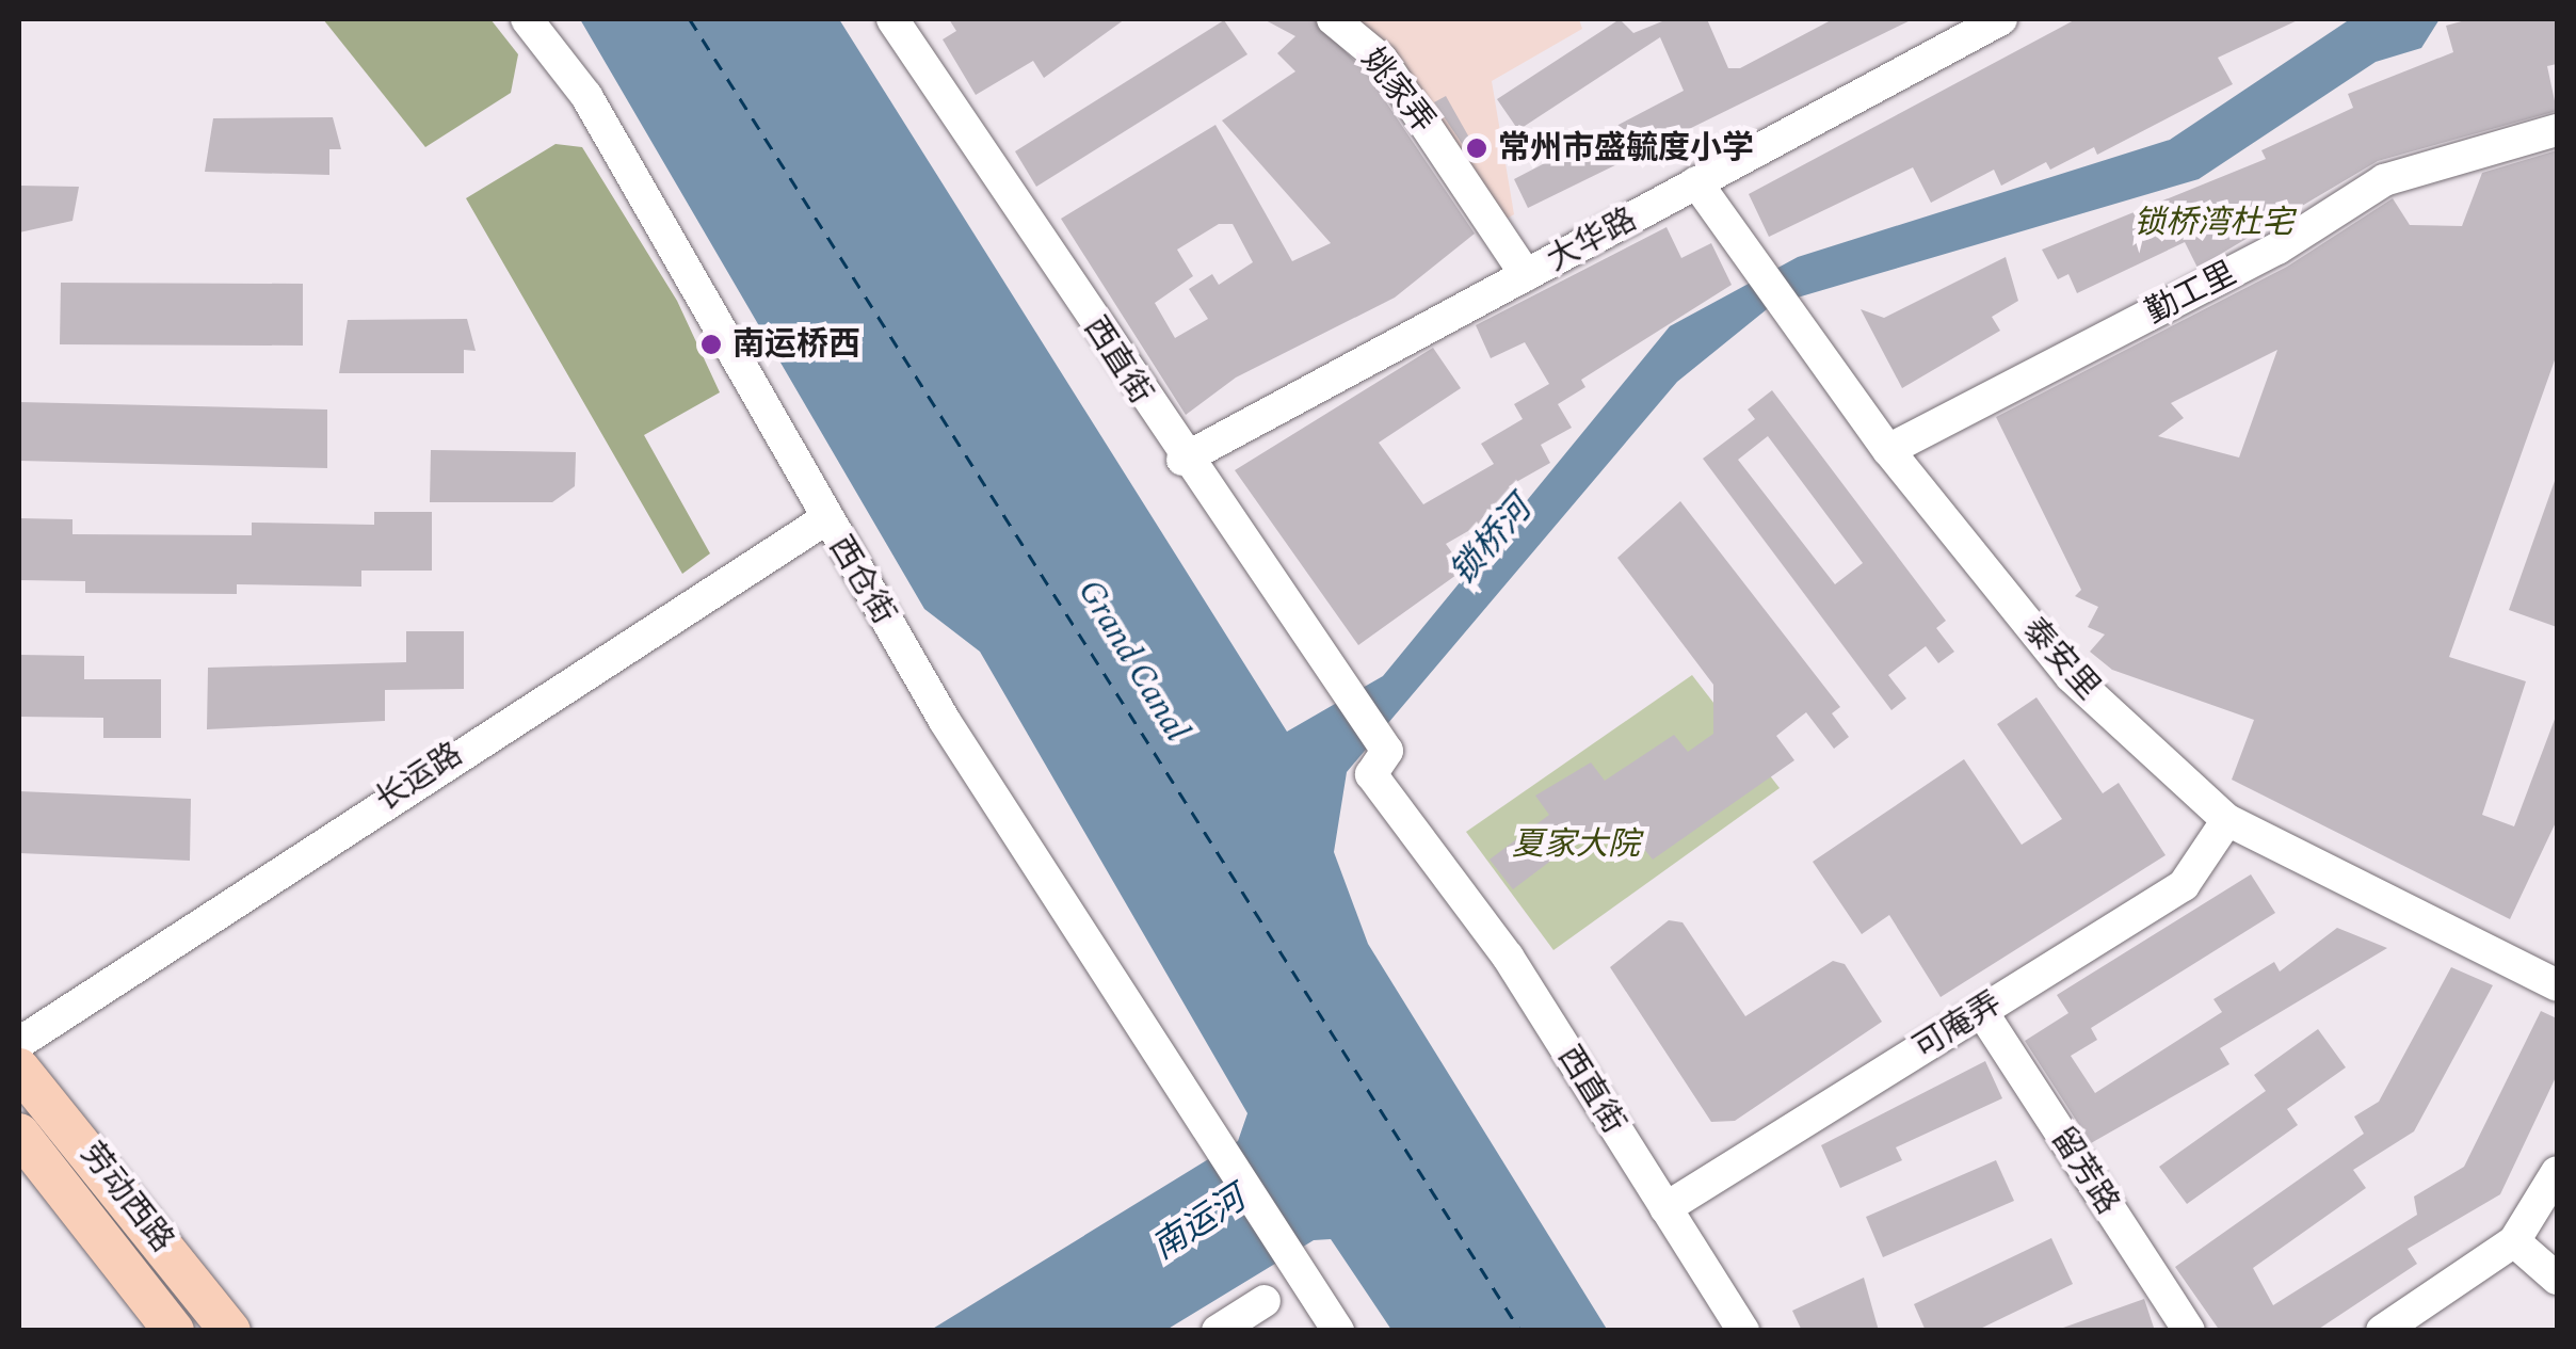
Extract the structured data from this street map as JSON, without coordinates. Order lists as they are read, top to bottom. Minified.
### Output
{"streets":{"main road":["劳动西路"],"street":["姚家弄","大华路","勤工里","西直街","西仓街","泰安里","长运路","可庵弄","留芳路"]},"crossings":[["姚家弄","大华路"],["大华路","西直街"],["大华路","泰安里"],["勤工里","泰安里"],["西直街","可庵弄"],["西仓街","长运路"],["泰安里","可庵弄"],["可庵弄","留芳路"]],"water":["锁桥河","Grand Canal","南运河"],"parks":["锁桥湾杜宅","夏家大院"],"places":["常州市盛毓度小学","南运桥西"]}
